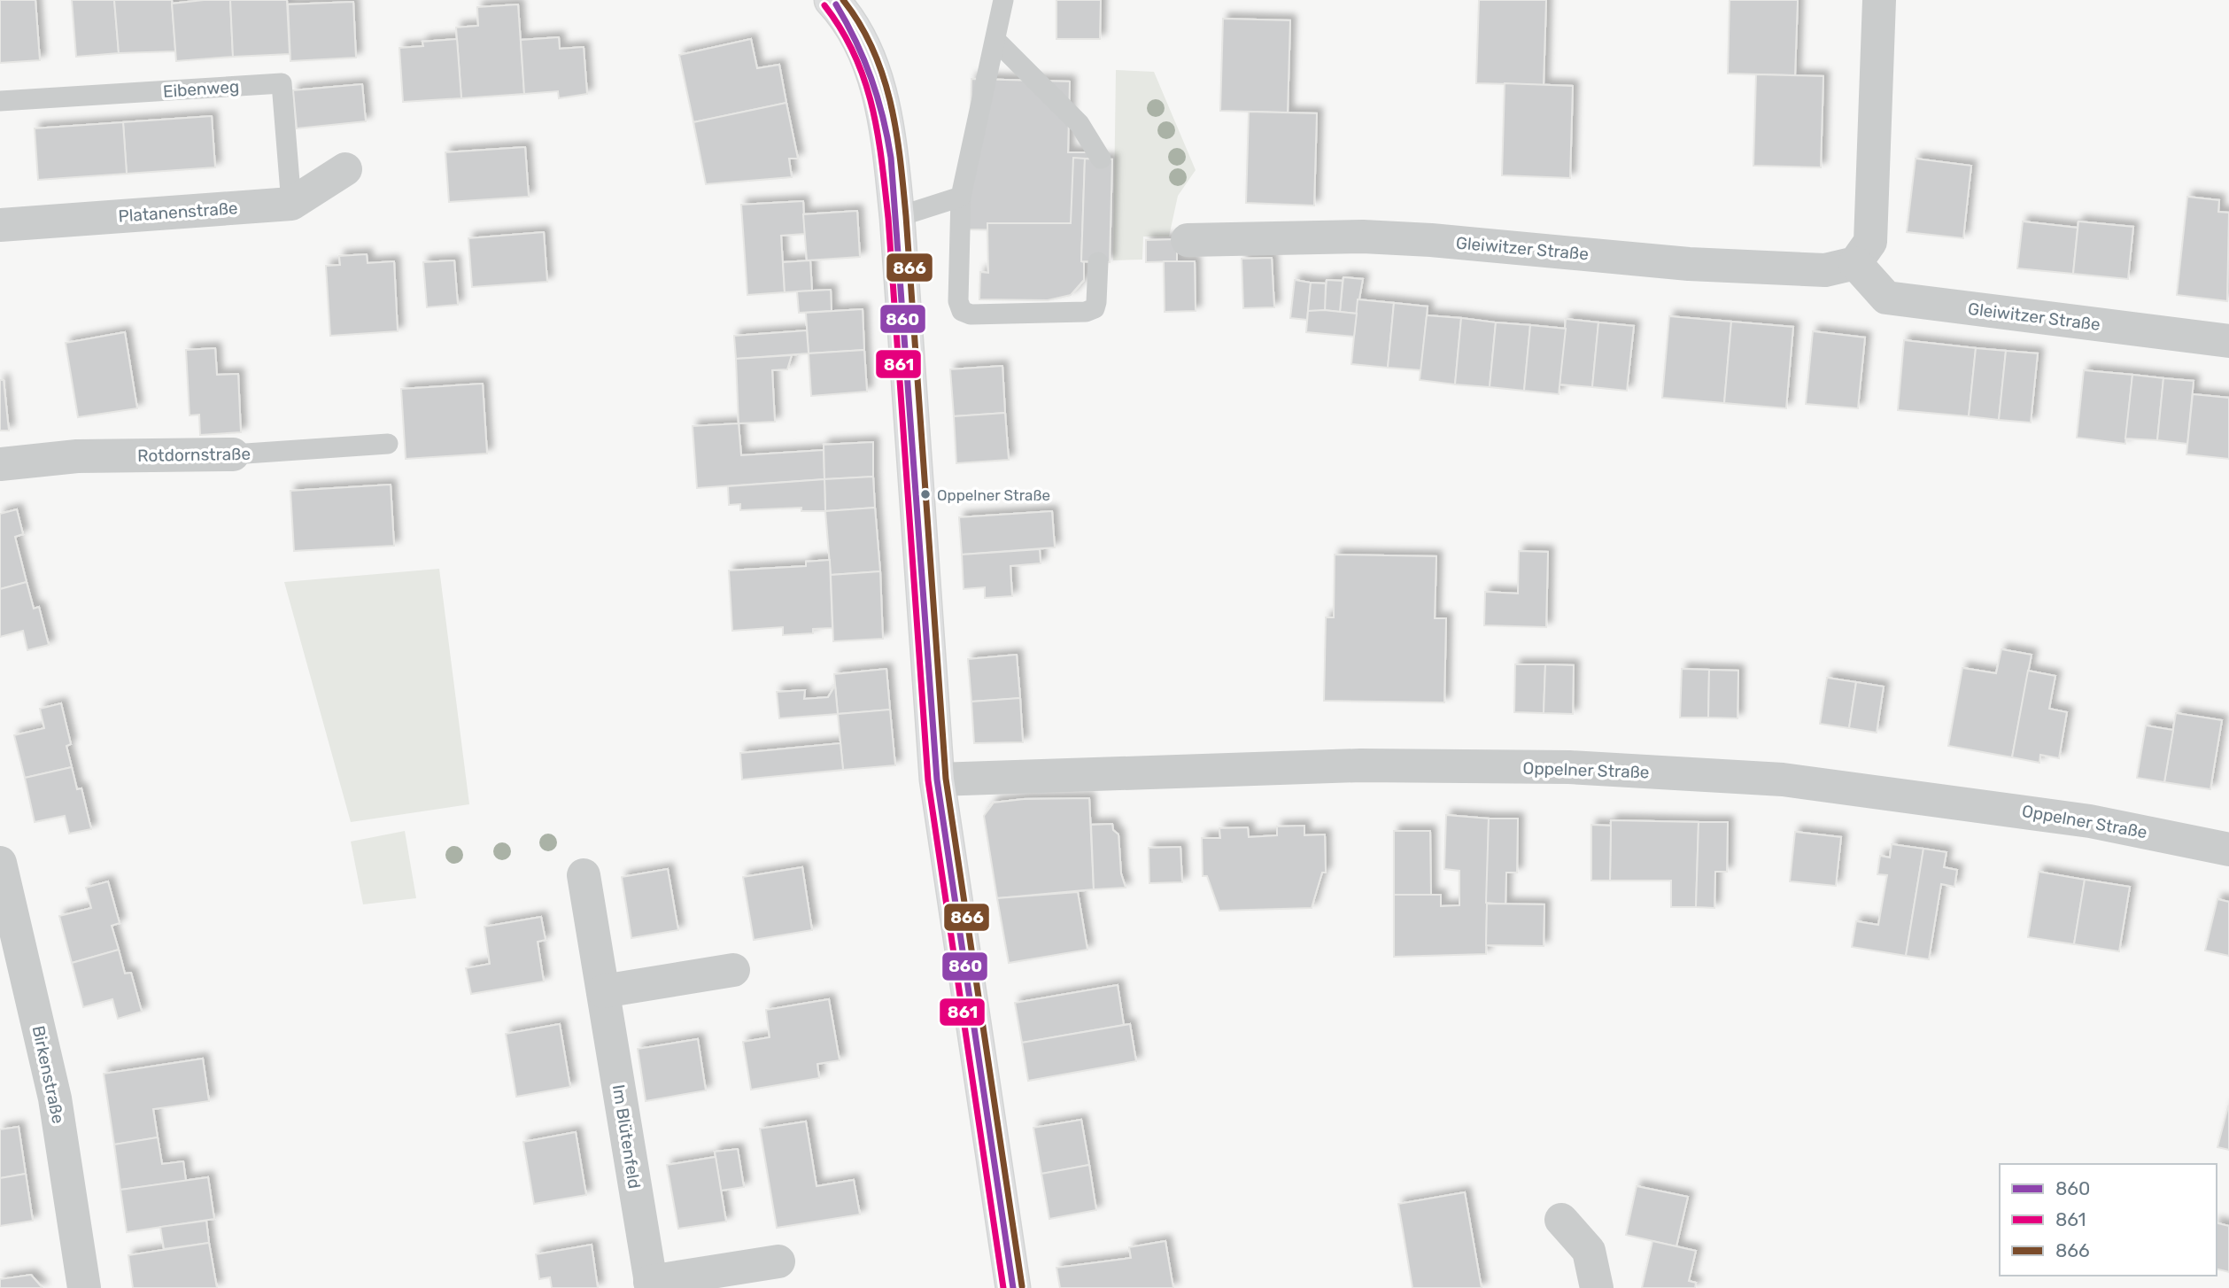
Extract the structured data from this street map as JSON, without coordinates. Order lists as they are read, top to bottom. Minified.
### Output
{"streets":{"street":["Platanenstraße","Gleiwitzer Straße","Rotdornstraße","Oppelner Straße","Birkenstraße","Im Blütenfeld"],"lane":["Eibenweg"]},"crossings":[["Eibenweg","Platanenstraße"]],"places":["Oppelner Straße"],"lines":["transit line 866","transit line 860","transit line 861"],"legend":["860","861","866"]}
